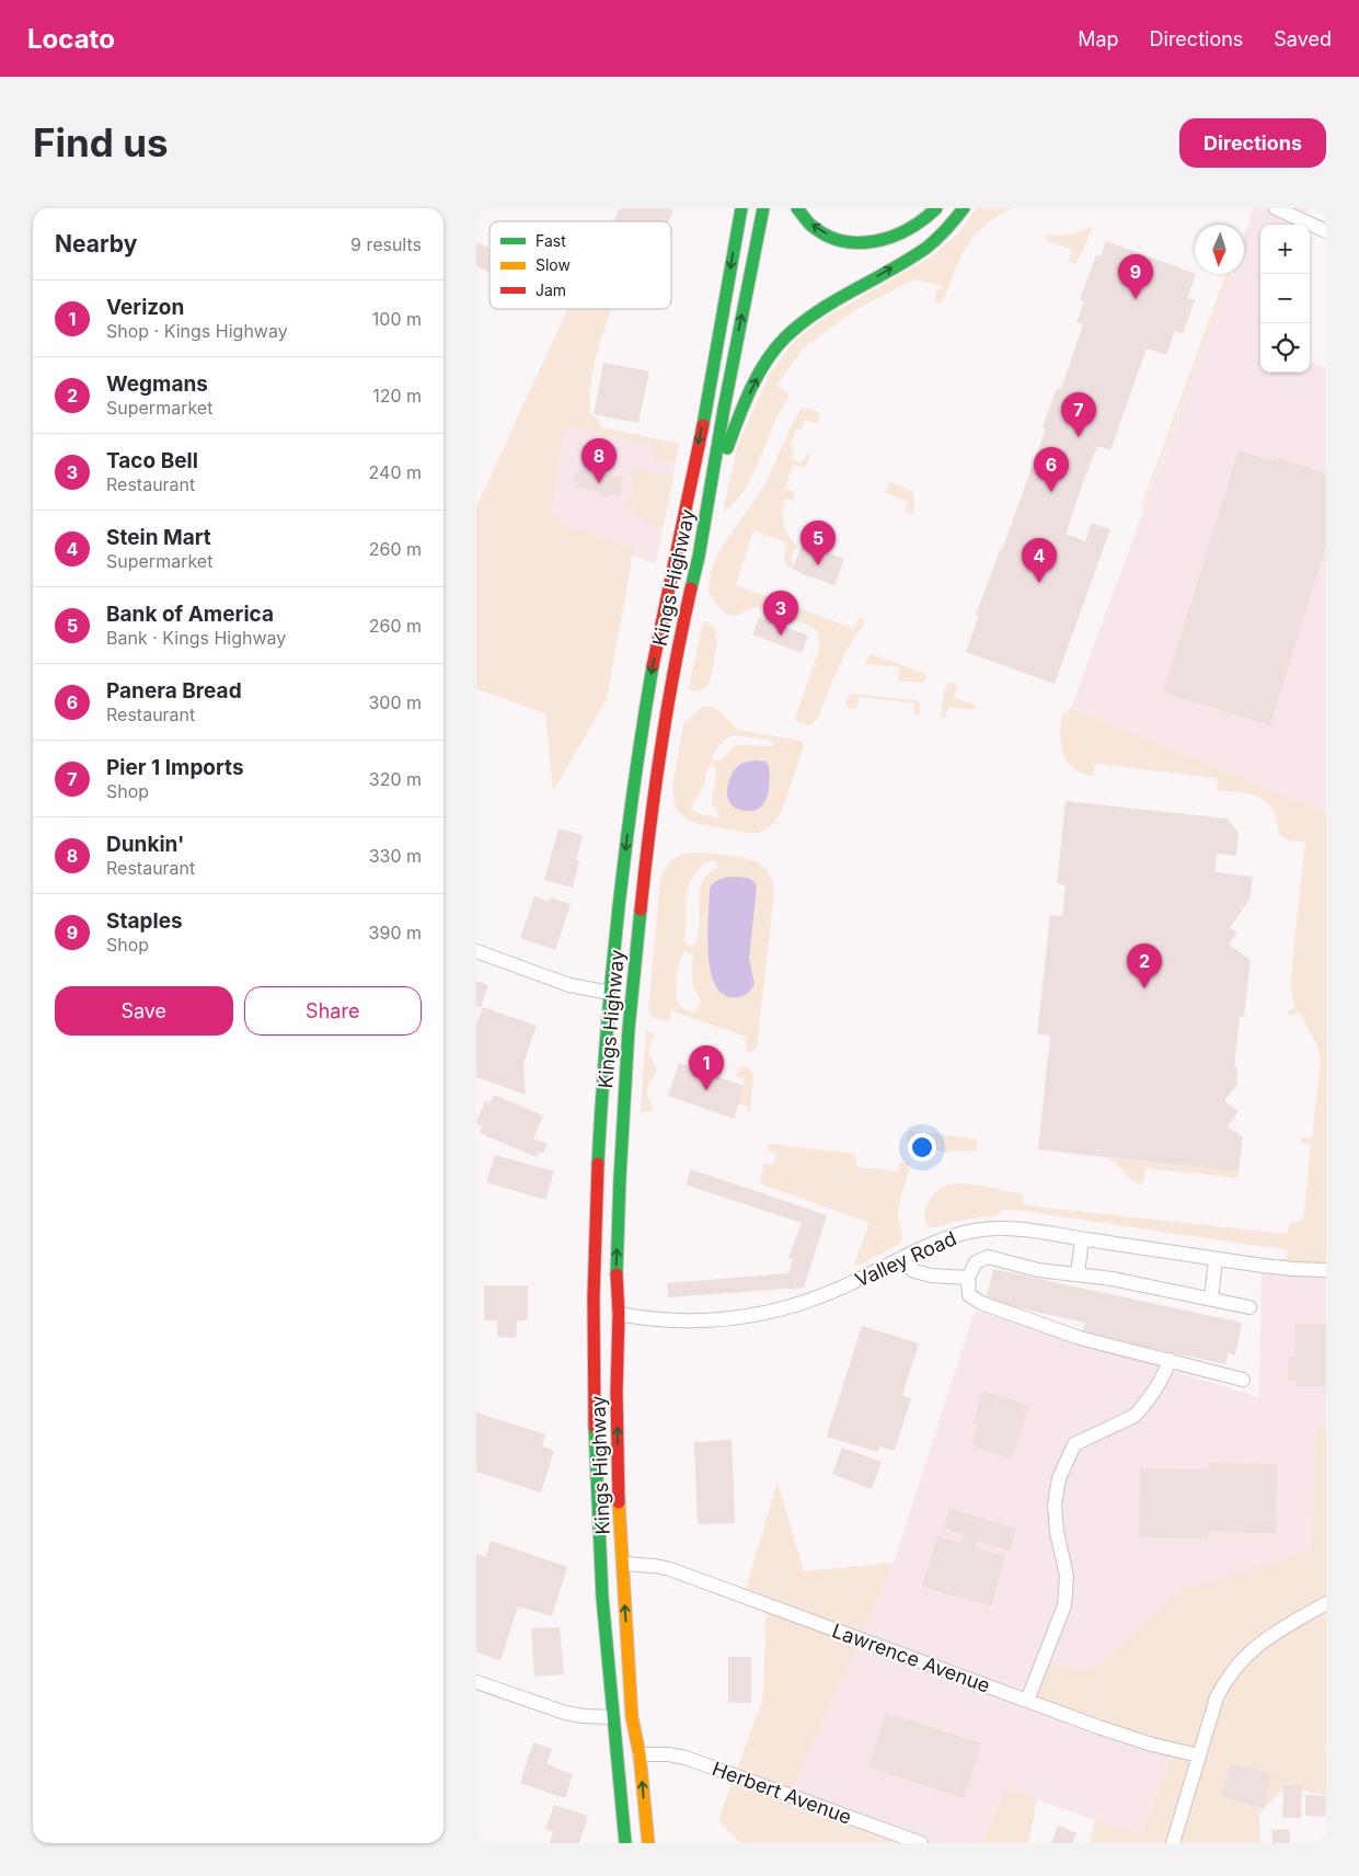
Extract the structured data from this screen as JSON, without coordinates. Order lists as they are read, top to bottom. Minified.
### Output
{"streets":{"main road":["Kings Highway"],"street":["Valley Road","Lawrence Avenue","Herbert Avenue"]},"crossings":[["Kings Highway","Valley Road"],["Kings Highway","Lawrence Avenue"],["Kings Highway","Herbert Avenue"]],"legend":["Fast","Slow","Jam"],"north":"bottom","page":{"header":"Locato","nav":["Map","Directions","Saved"],"buttons":["Directions",["Save","Share"]],"title":"Find us","heading":["Nearby","9 results"],"map_buttons":["+","−"],"pins":["9","7","8","6","5","4","3","2","1"],"list":[{"mark":"1","name":"Verizon","note":"Shop · Kings Highway","value":"100 m"},{"mark":"2","name":"Wegmans","note":"Supermarket","value":"120 m"},{"mark":"3","name":"Taco Bell","note":"Restaurant","value":"240 m"},{"mark":"4","name":"Stein Mart","note":"Supermarket","value":"260 m"},{"mark":"5","name":"Bank of America","note":"Bank · Kings Highway","value":"260 m"},{"mark":"6","name":"Panera Bread","note":"Restaurant","value":"300 m"},{"mark":"7","name":"Pier 1 Imports","note":"Shop","value":"320 m"},{"mark":"8","name":"Dunkin'","note":"Restaurant","value":"330 m"},{"mark":"9","name":"Staples","note":"Shop","value":"390 m"}]}}
